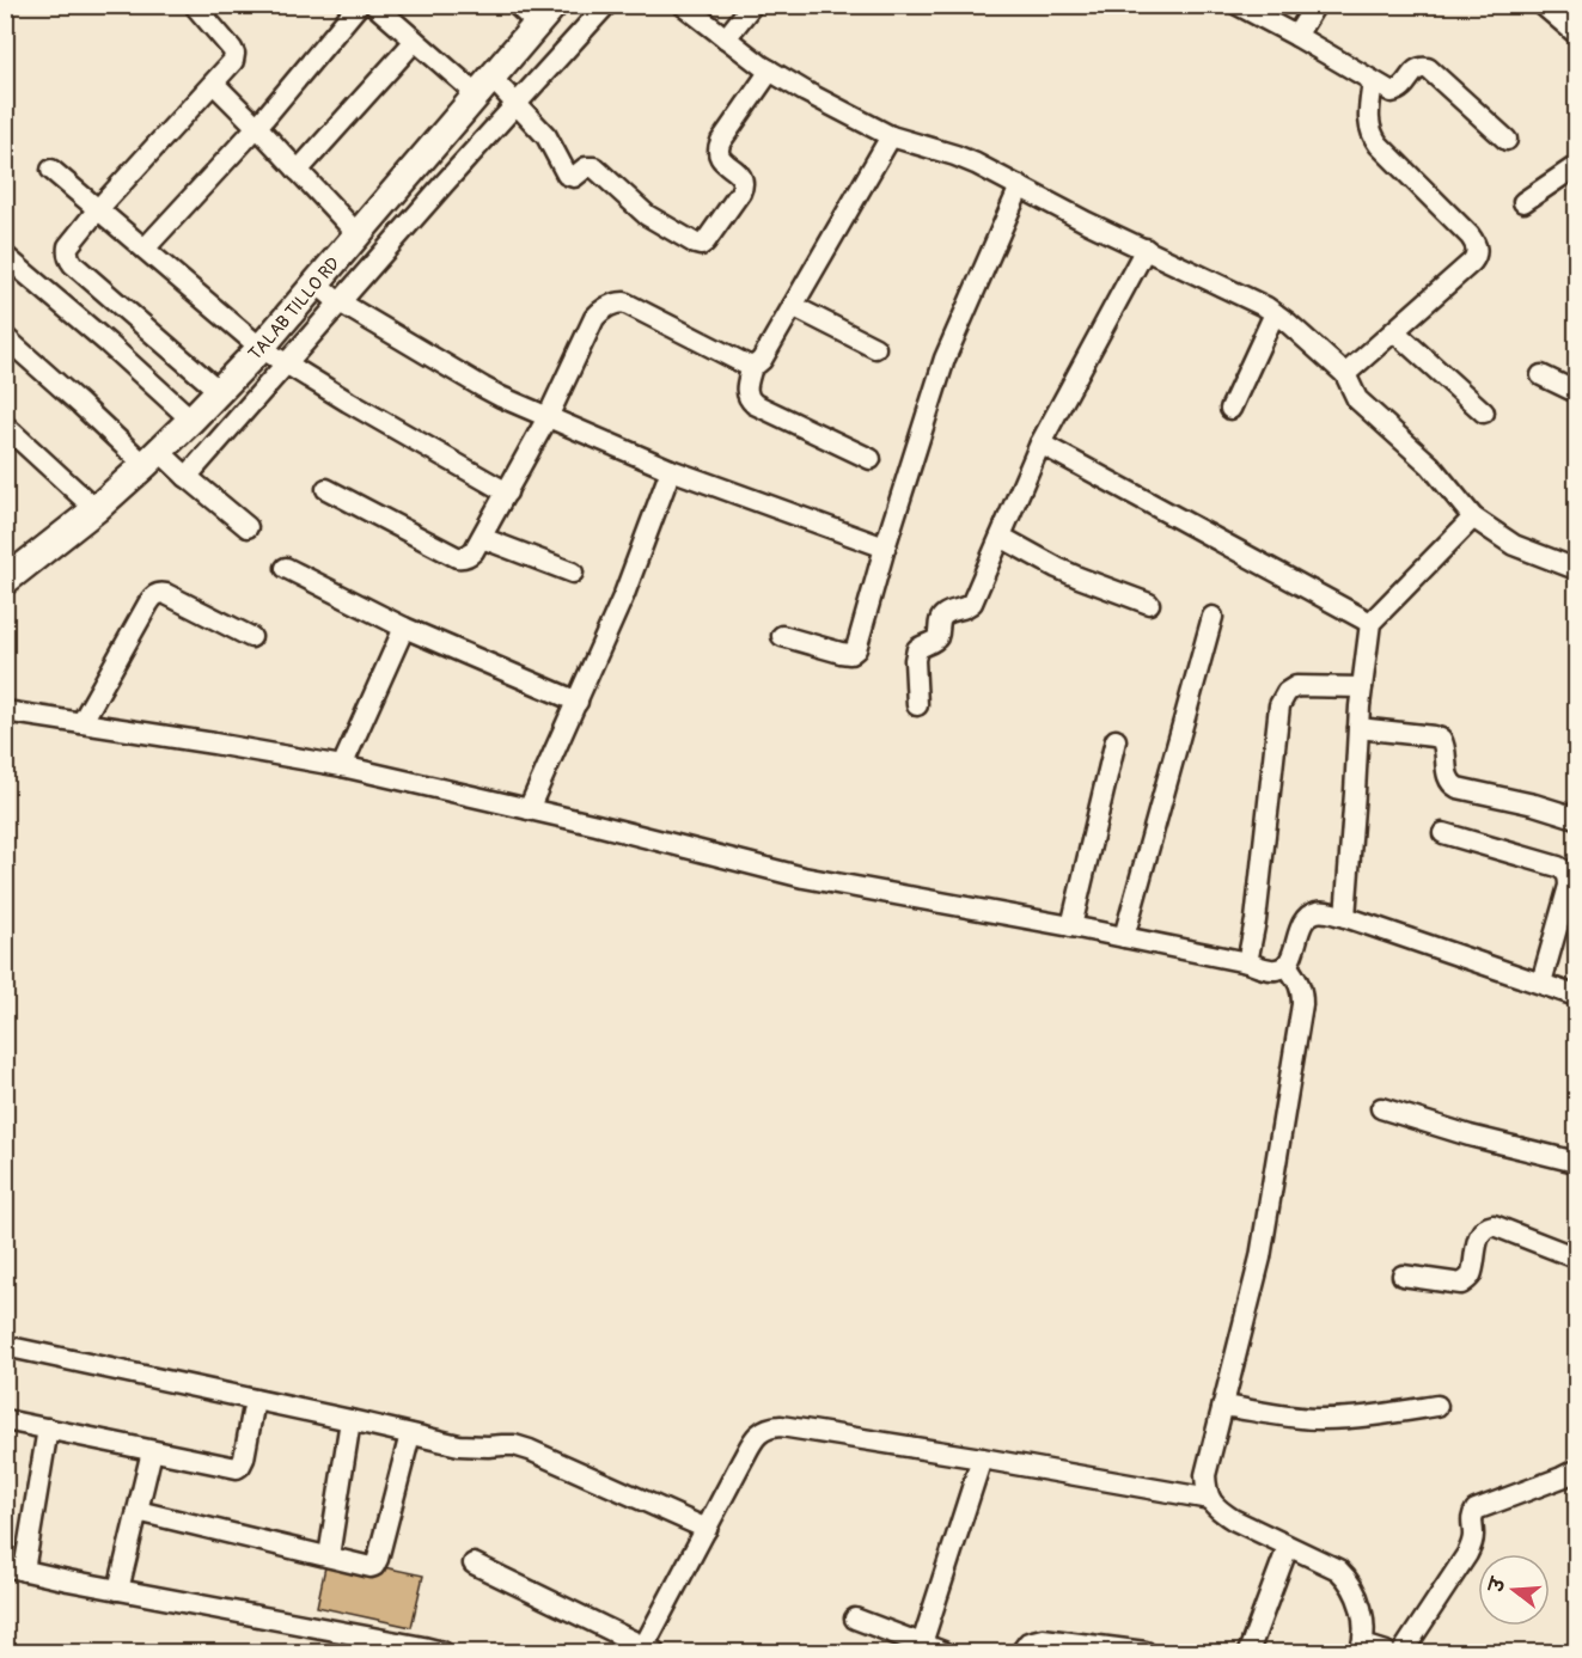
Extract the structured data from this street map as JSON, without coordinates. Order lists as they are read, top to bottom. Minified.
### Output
{"streets":{"main road":["TALAB TILLO RD"]},"north":"left"}
